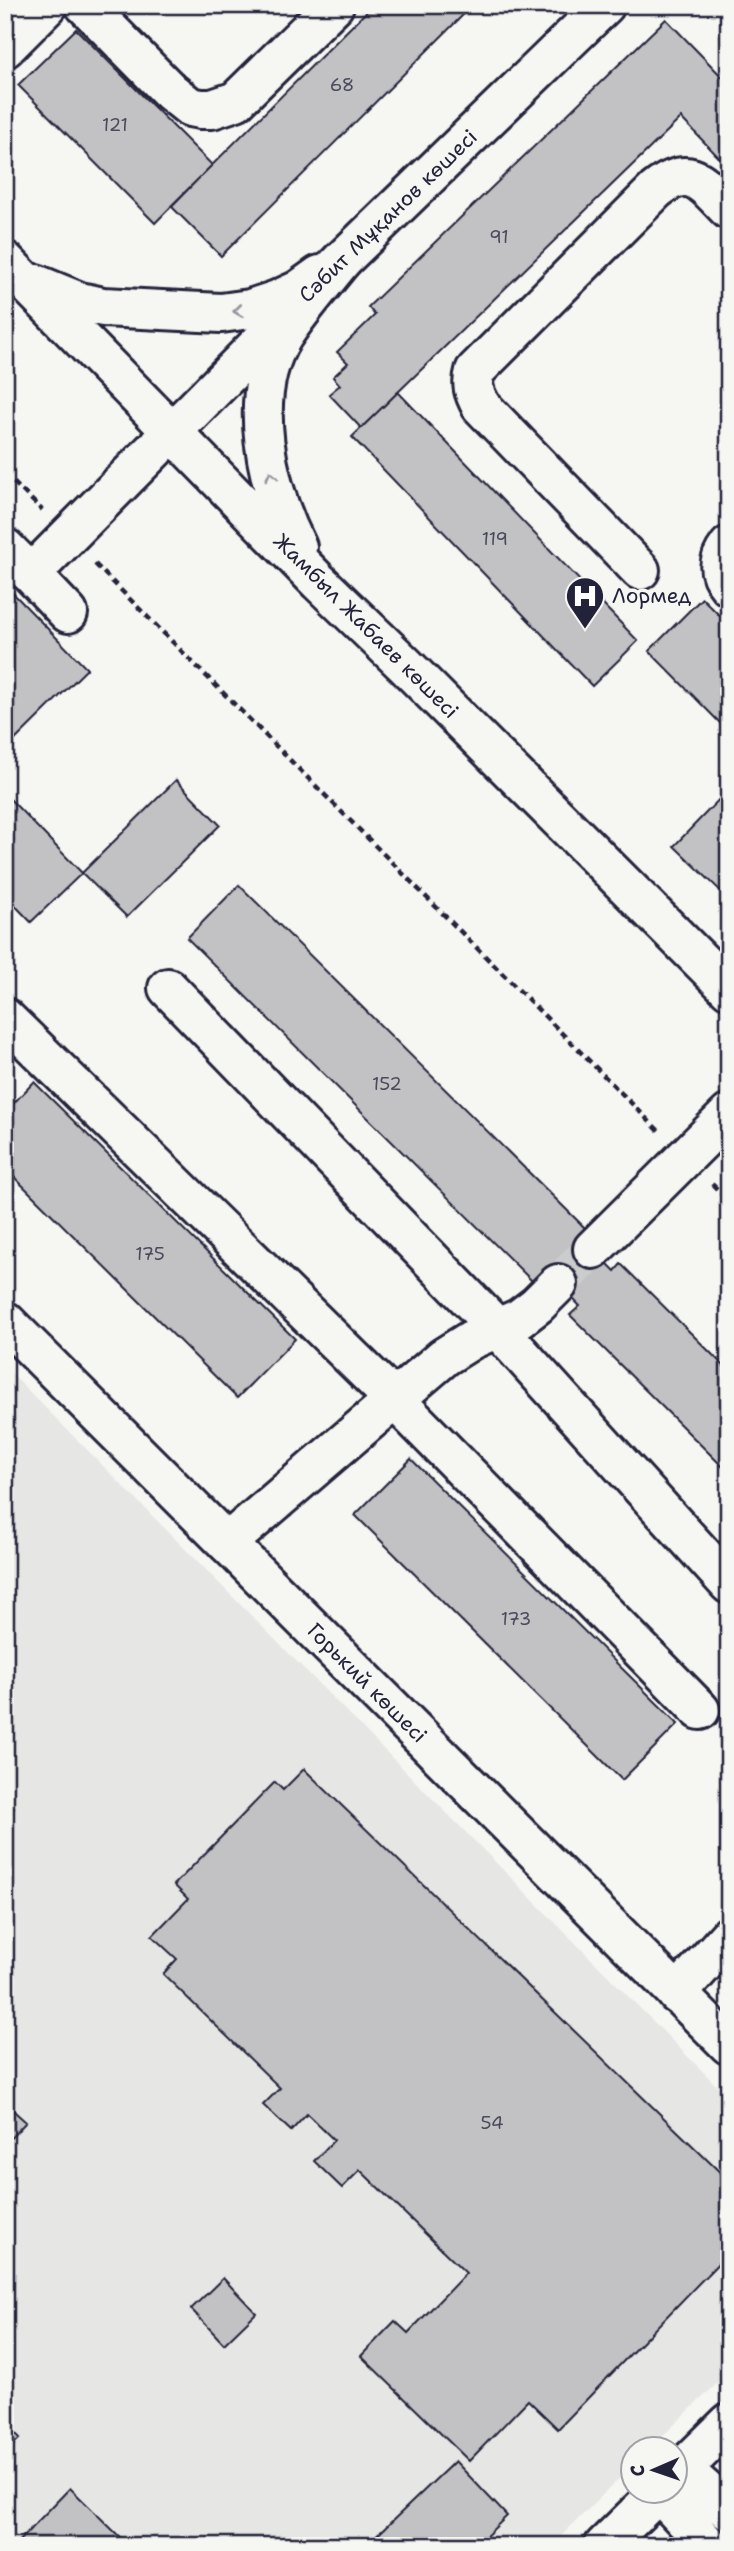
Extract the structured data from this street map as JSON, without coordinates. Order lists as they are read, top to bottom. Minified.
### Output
{"streets":{"main road":["Сәбит Мұқанов көшесі","Жамбыл Жабаев көшесі","Горький көшесі"]},"crossings":[["Сәбит Мұқанов көшесі","Жамбыл Жабаев көшесі"]],"places":{"hospital":["Лормед"]},"house_numbers":["68","121","91","119","152","175","173","54"],"north":"left"}
